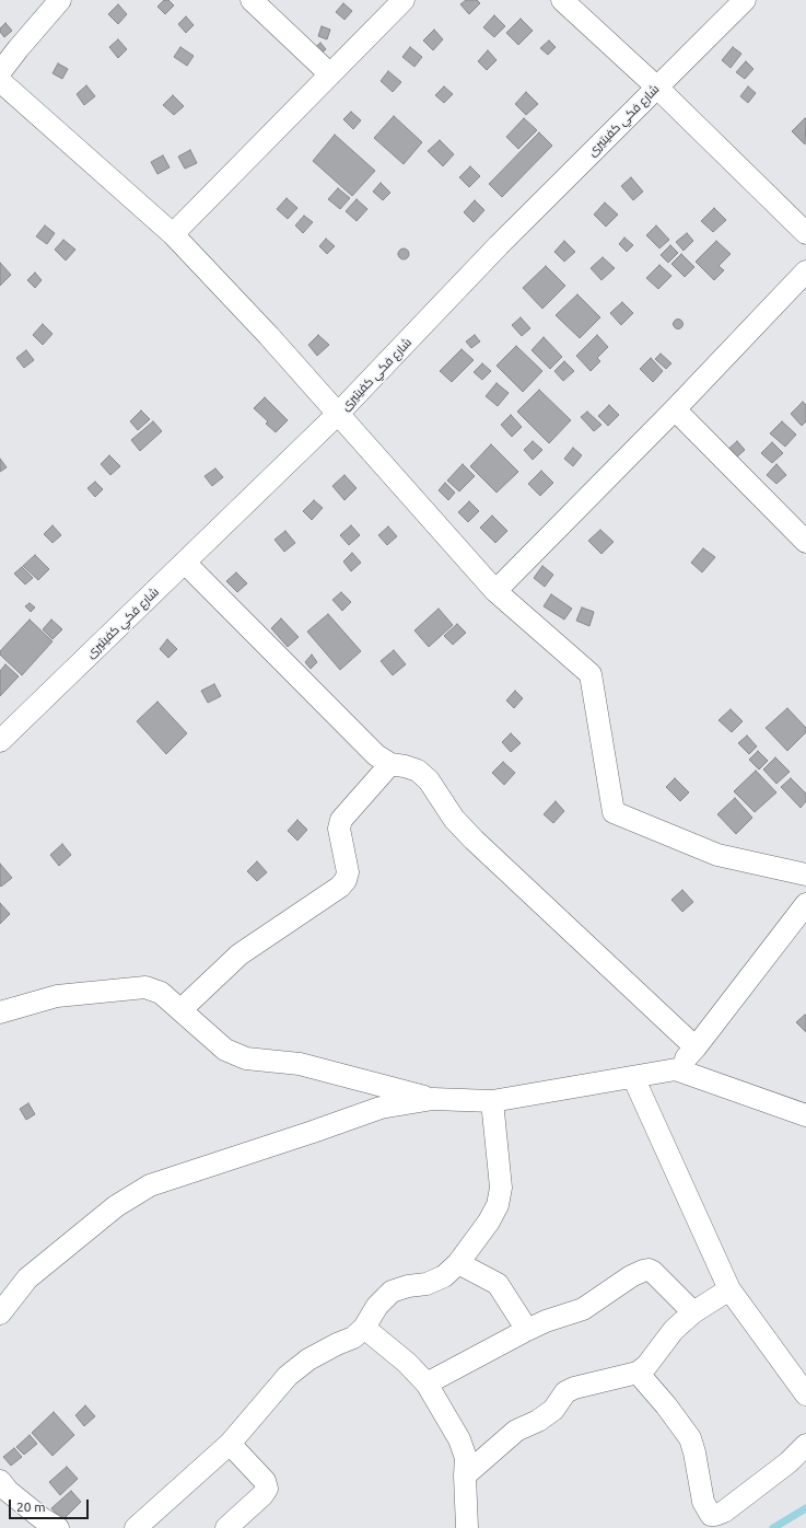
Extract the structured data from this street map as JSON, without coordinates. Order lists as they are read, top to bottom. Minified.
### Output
{"streets":{"street":["شارع فكي كفيتيرى"]},"scale_bar":"20 m"}
